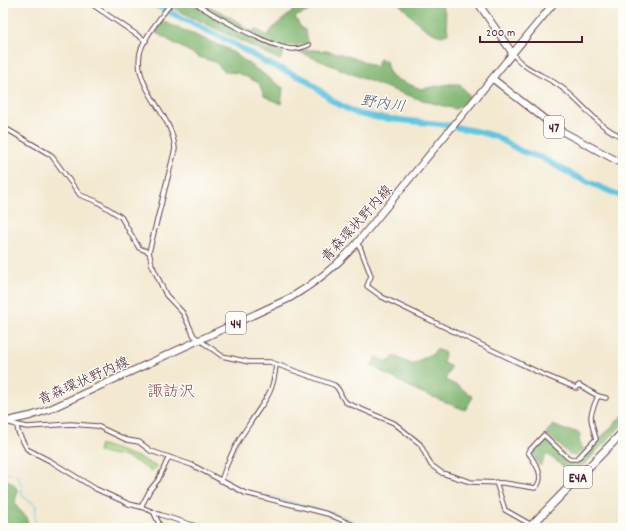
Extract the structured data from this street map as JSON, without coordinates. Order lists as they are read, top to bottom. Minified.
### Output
{"streets":{"highway":["E4A"],"main road":["47","青森環状野内線","44"]},"crossings":[["47","青森環状野内線"],["47","44"],["青森環状野内線","44"]],"districts":["諏訪沢"],"water":["野内川"],"scale_bar":"200 m"}
